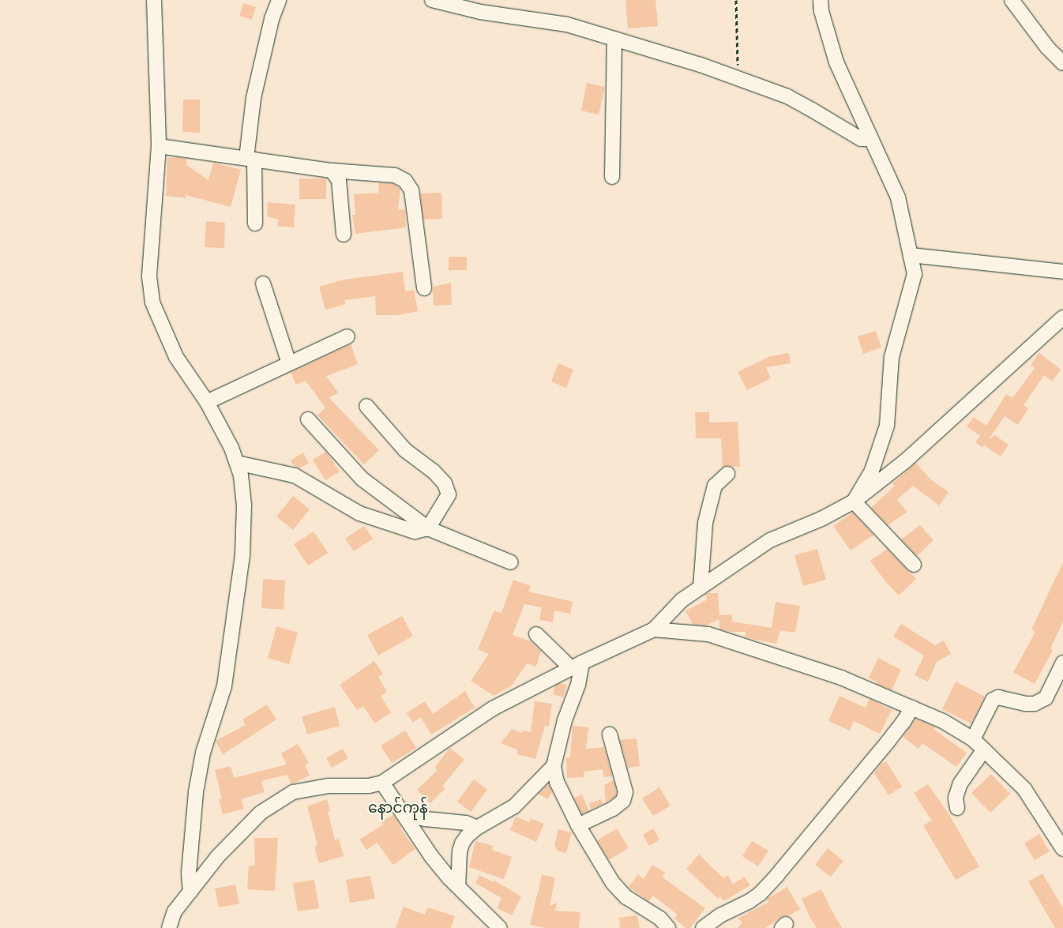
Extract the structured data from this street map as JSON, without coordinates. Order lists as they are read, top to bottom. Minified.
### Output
{"districts":["နောင်ကုန်"]}
